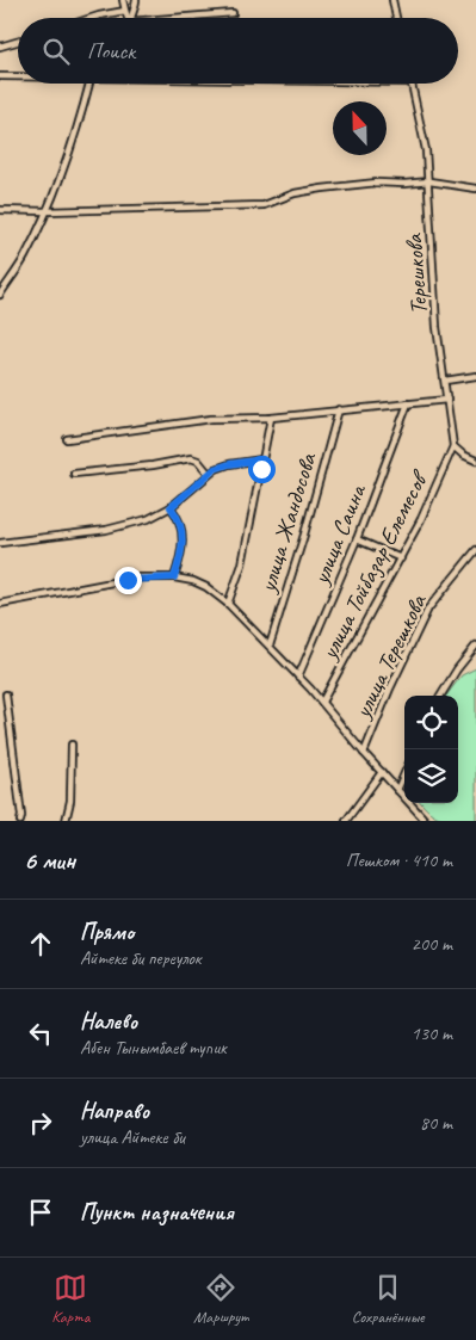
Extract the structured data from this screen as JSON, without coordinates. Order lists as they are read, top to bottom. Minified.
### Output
{"streets":{"street":["Терешкова","улица Жандосова","улица Саина","улица Тойбазар Елемесов","улица Терешкова"]},"crossings":[["Терешкова","улица Тойбазар Елемесов"]],"north":"top","page":{"search":"Поиск","heading":["6 мин","Пешком · 410 m"],"list":[["Прямо","Айтеке би переулок","200 m"],["Налево","Абен Тынымбаев тупик","130 m"],["Направо","улица Айтеке би","80 m"],"Пункт назначения"],"nav":["Карта","Маршрут","Сохранённые"]}}
